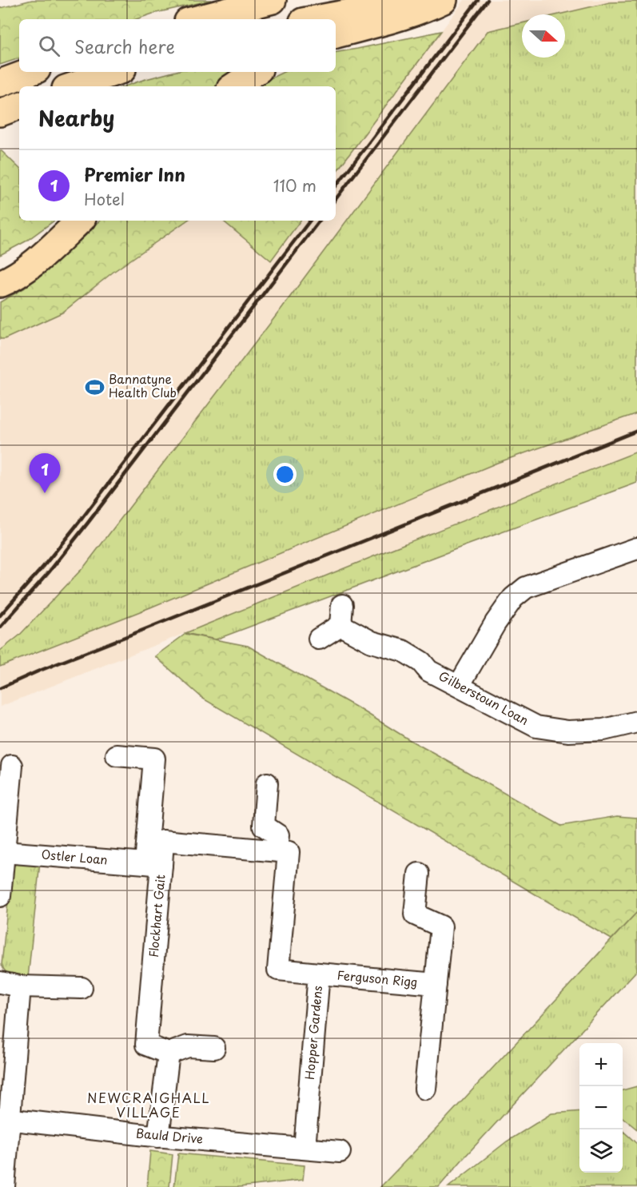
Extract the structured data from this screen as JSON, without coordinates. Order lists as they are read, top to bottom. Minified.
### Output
{"streets":{"street":["Gilberstoun Loan","Ostler Loan","Flockhart Gait","Ferguson Rigg","Hopper Gardens","Bauld Drive"]},"crossings":[["Ostler Loan","Flockhart Gait"],["Ferguson Rigg","Hopper Gardens"],["Hopper Gardens","Bauld Drive"]],"districts":["NEWCRAIGHALL VILLAGE"],"places":{"sports":["Bannatyne Health Club"]},"north":"right","page":{"search":"Search here","heading":"Nearby","list":[{"mark":"1","name":"Premier Inn","note":"Hotel","value":"110 m"}],"pins":"1","map_buttons":["+","−"]}}
